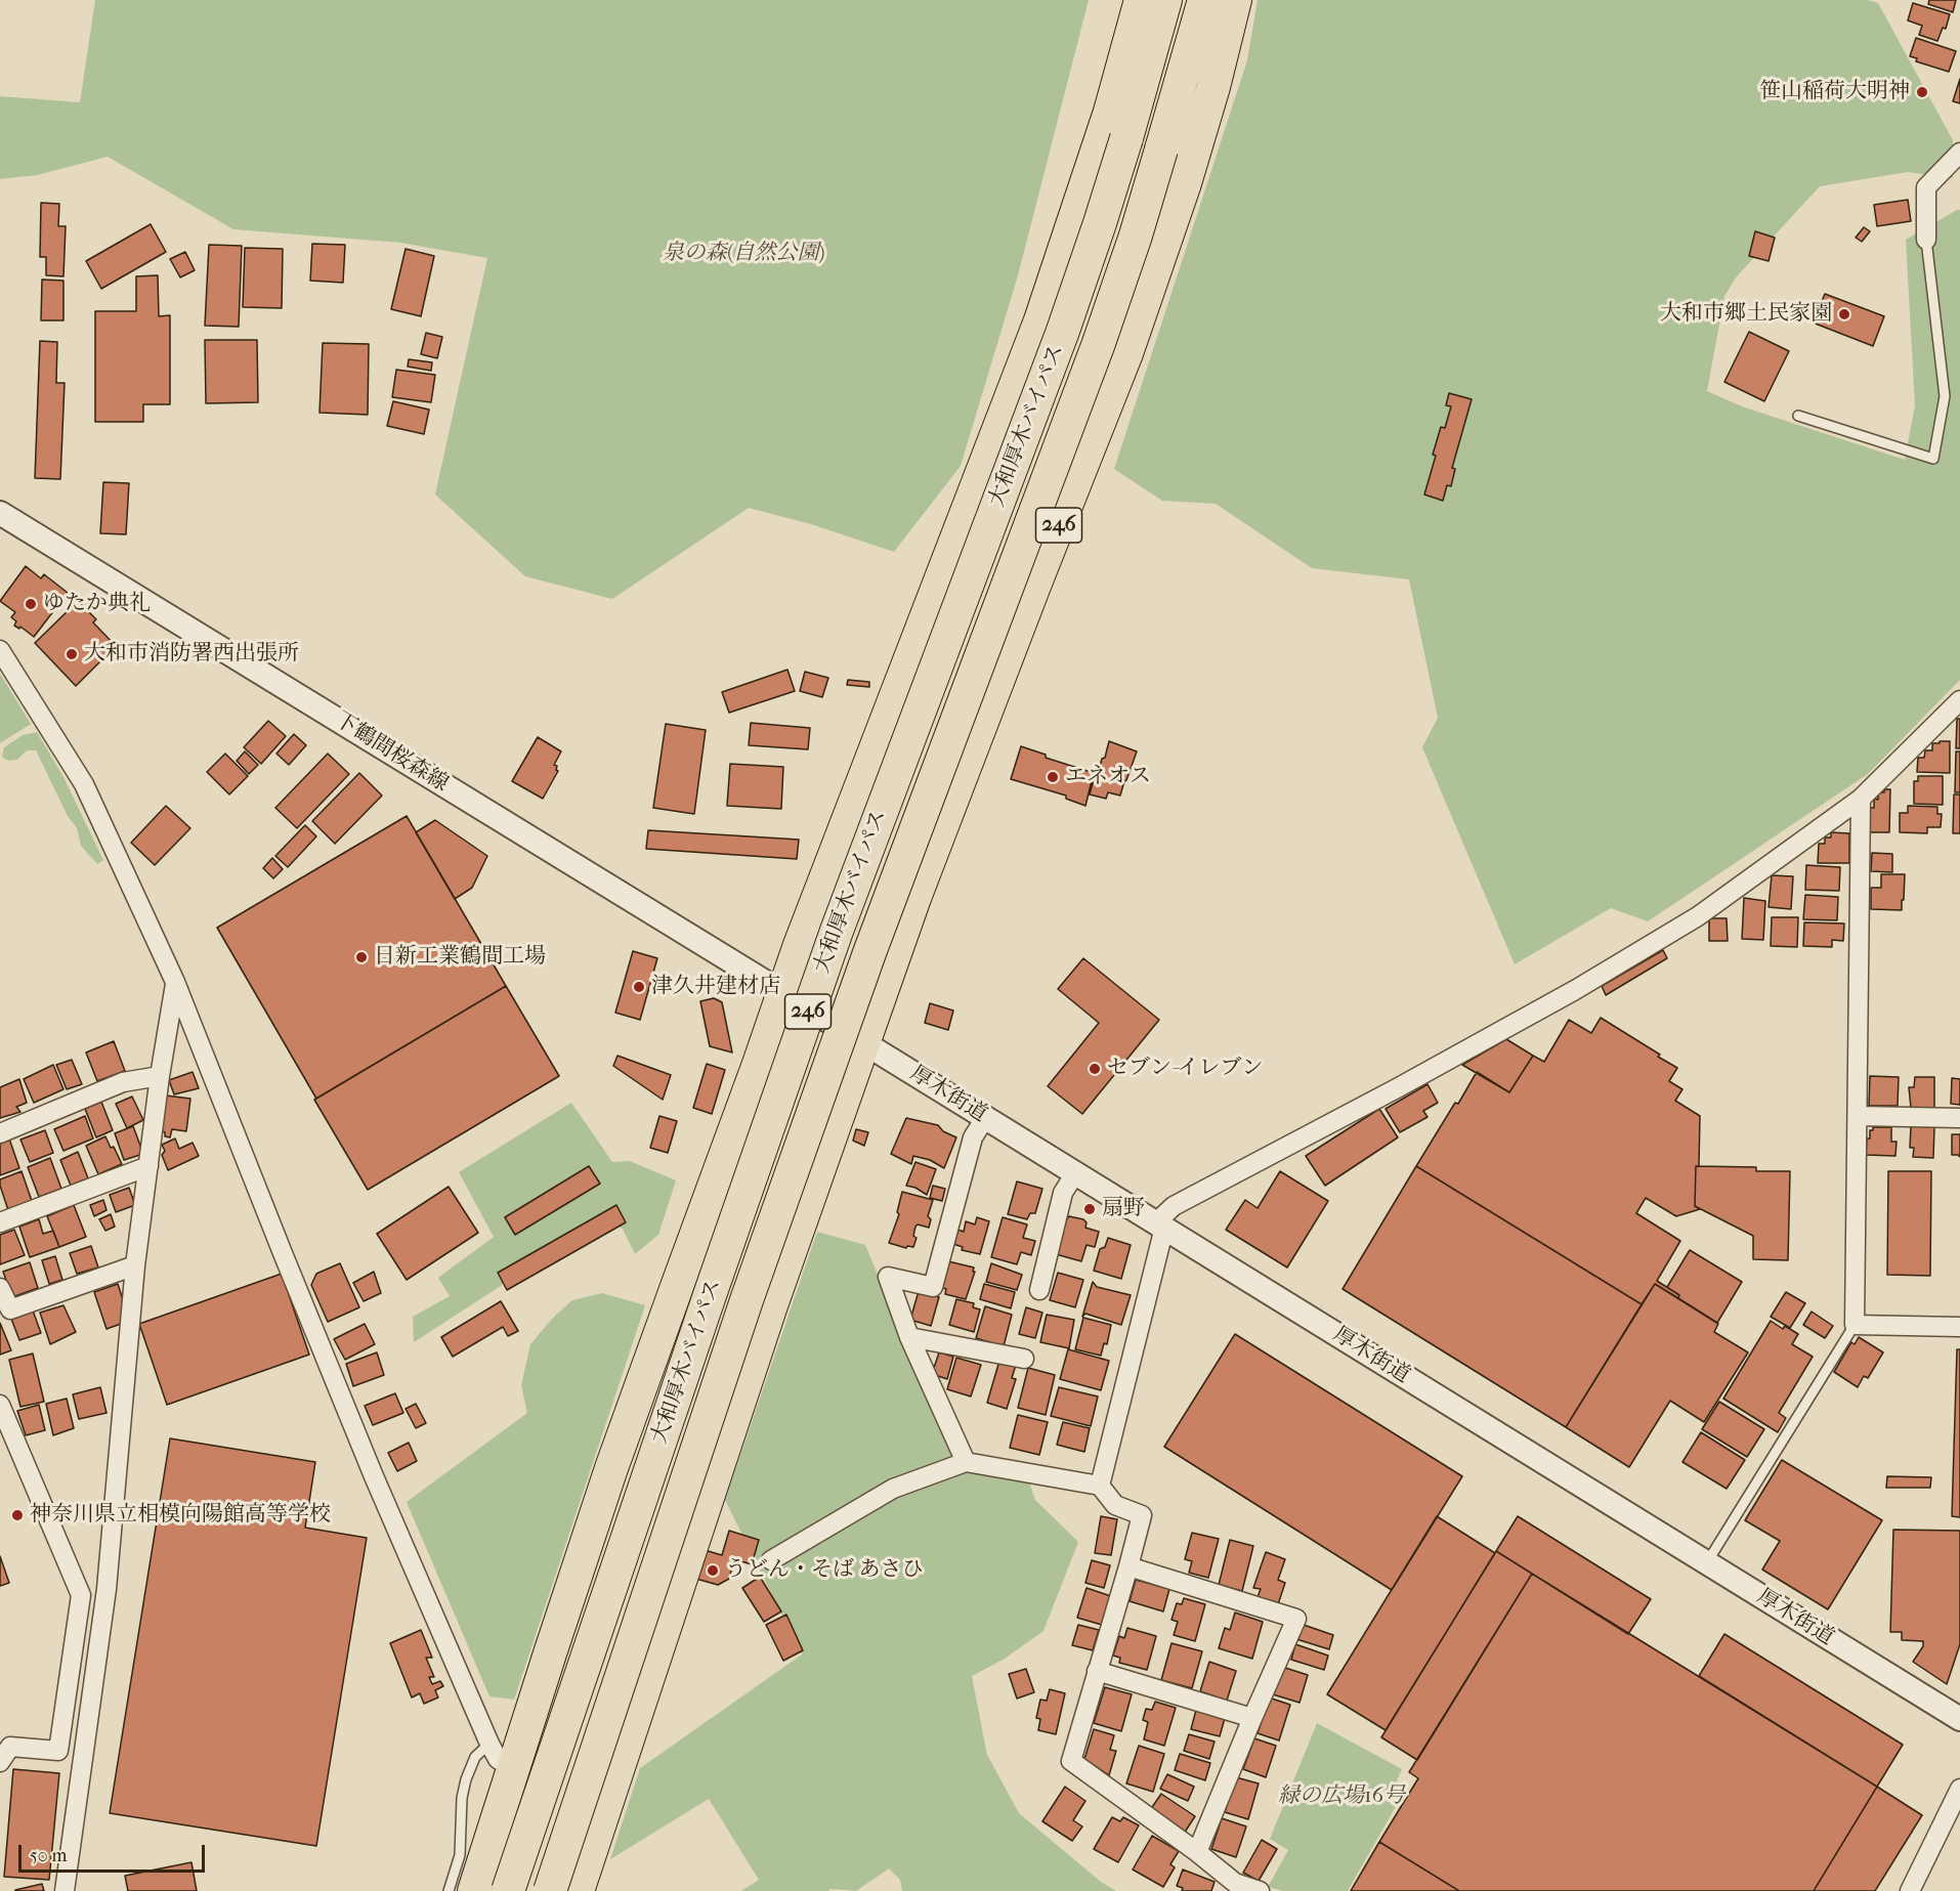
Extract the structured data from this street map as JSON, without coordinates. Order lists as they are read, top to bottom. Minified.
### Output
{"streets":{"highway":["大和厚木バイパス","246"],"street":["下鶴間桜森線","厚木街道"]},"crossings":[["246","下鶴間桜森線"],["246","厚木街道"],["下鶴間桜森線","厚木街道"]],"parks":["泉の森(自然公園)","緑の広場16号"],"places":["笹山稲荷大明神","大和市郷土民家園","ゆたか典礼","大和市消防署西出張所","エネオス","日新工業鶴間工場","津久井建材店","セブン-イレブン","扇野","神奈川県立相模向陽館高等学校","うどん・そば あさひ"],"scale_bar":"50 m"}
